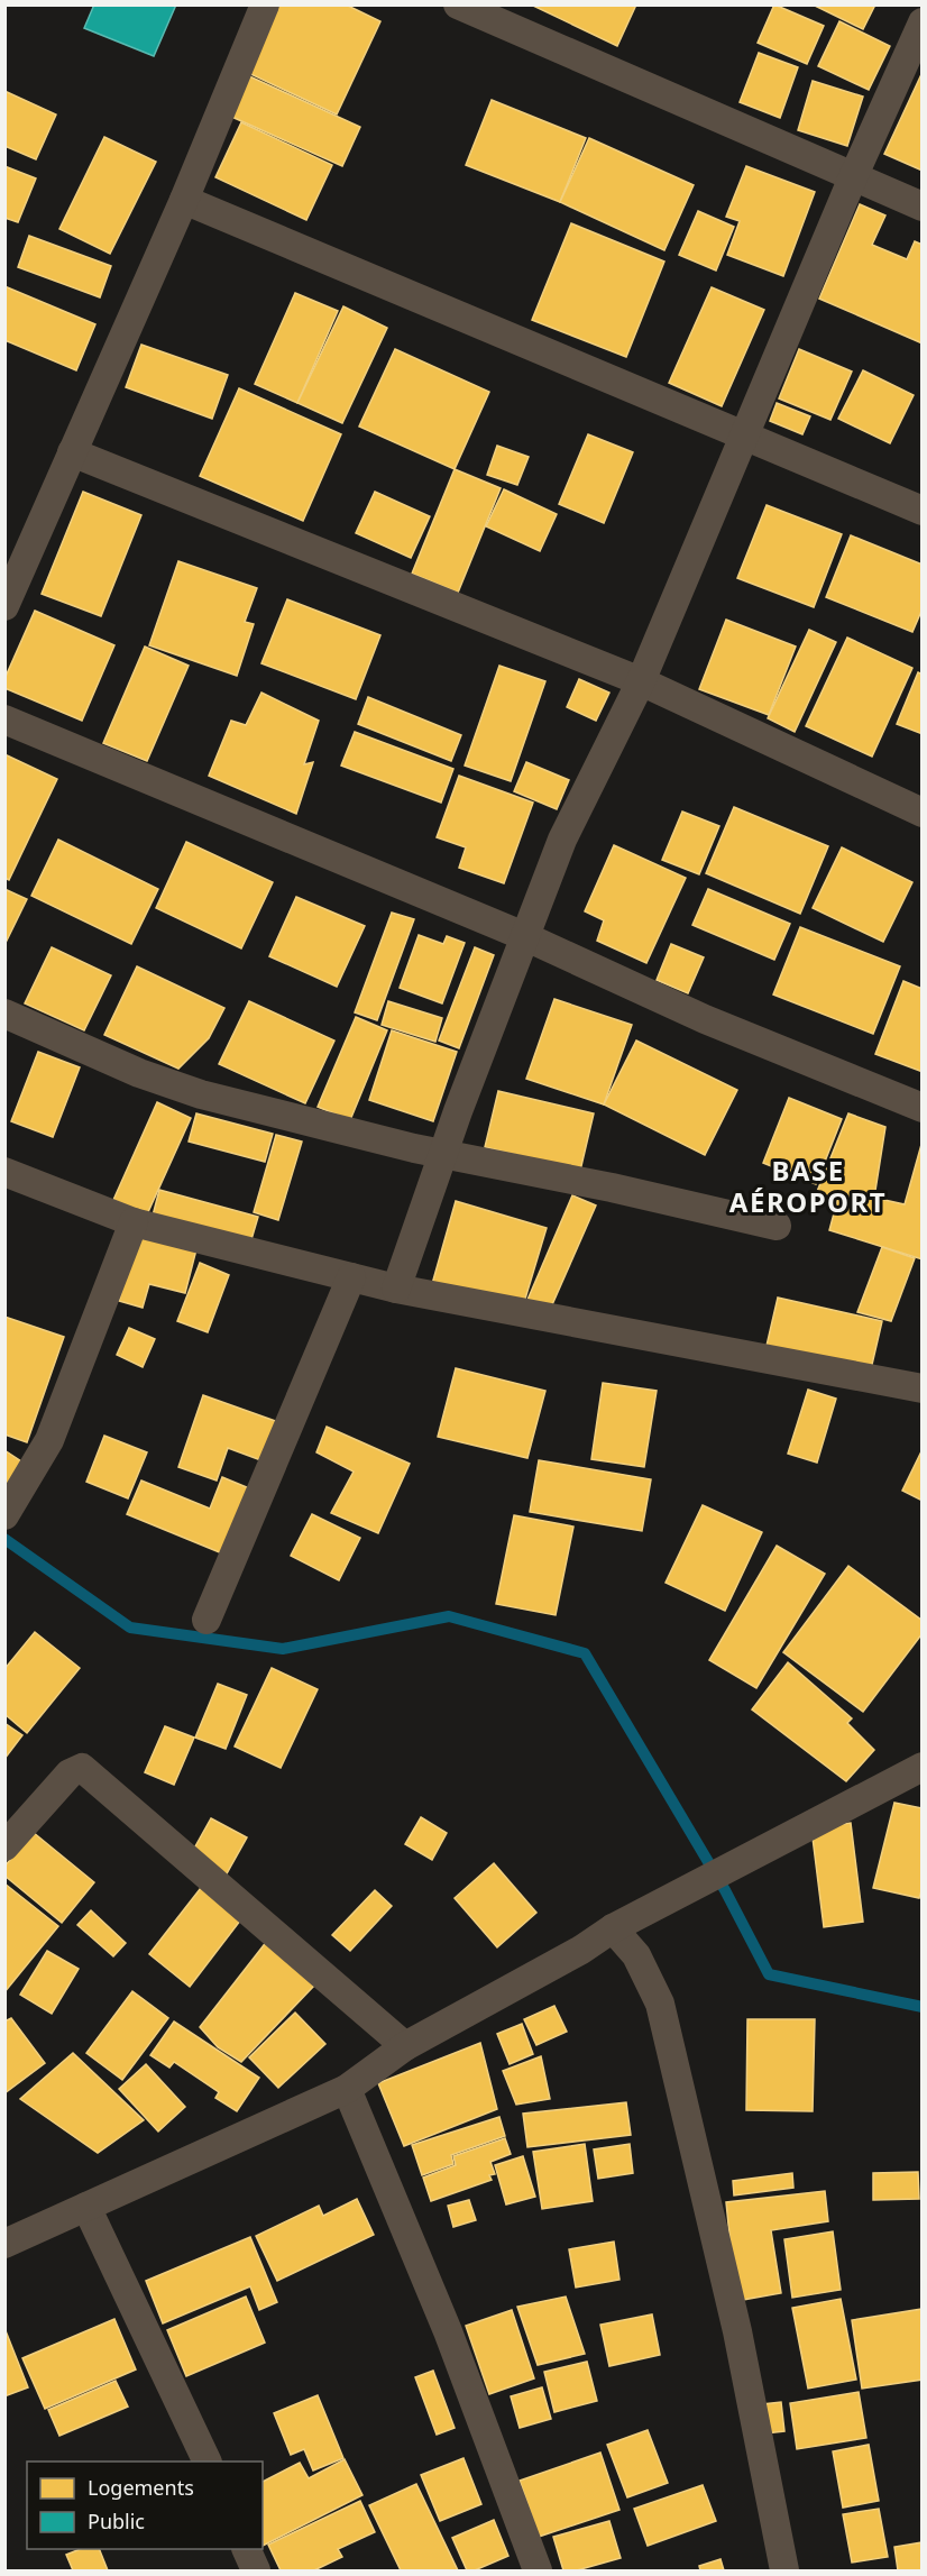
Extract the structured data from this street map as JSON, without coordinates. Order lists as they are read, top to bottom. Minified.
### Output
{"districts":["BASE AÉROPORT"],"legend":["Logements","Public"]}
